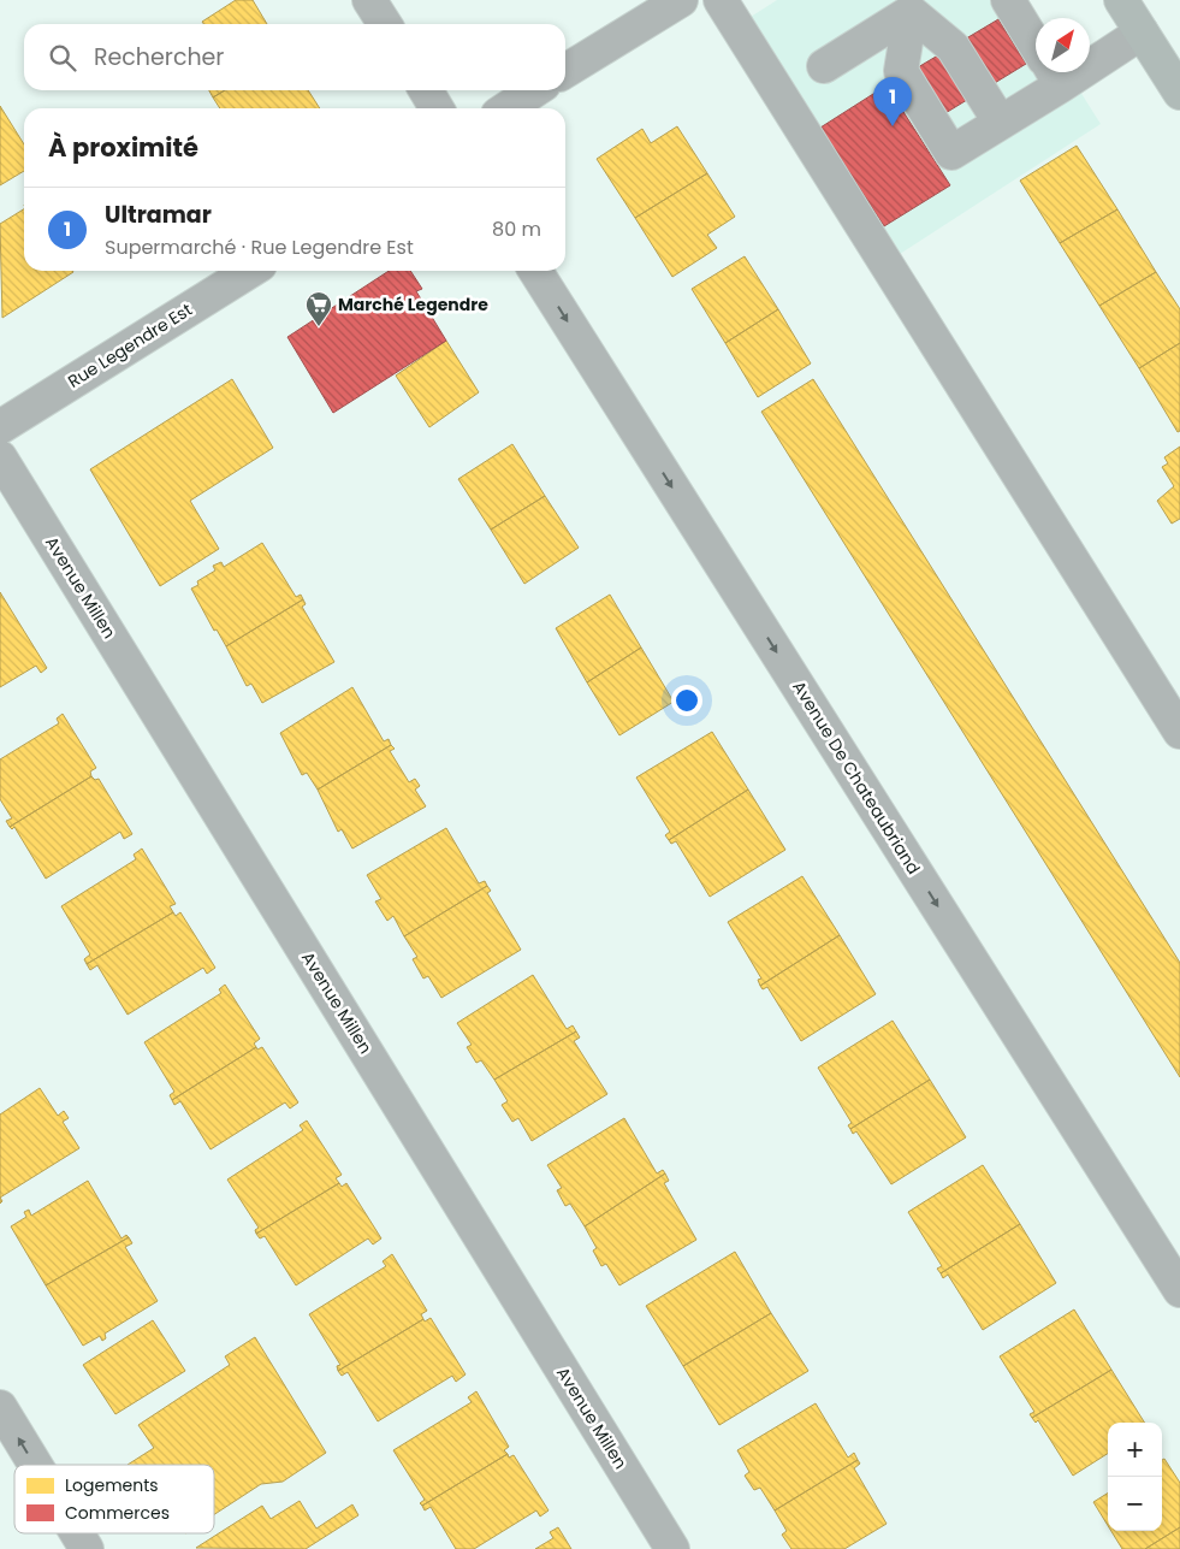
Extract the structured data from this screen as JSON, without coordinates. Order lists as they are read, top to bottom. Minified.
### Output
{"streets":{"street":["Rue Legendre Est","Avenue Millen","Avenue De Chateaubriand"]},"one_way":["Avenue De Chateaubriand"],"places":{"supermarket":["Marché Legendre"]},"legend":["Logements","Commerces"],"north":"top right","page":{"search":"Rechercher","pins":"1","heading":"À proximité","list":[{"mark":"1","name":"Ultramar","note":"Supermarché · Rue Legendre Est","value":"80 m"}],"map_buttons":["+","−"]}}
